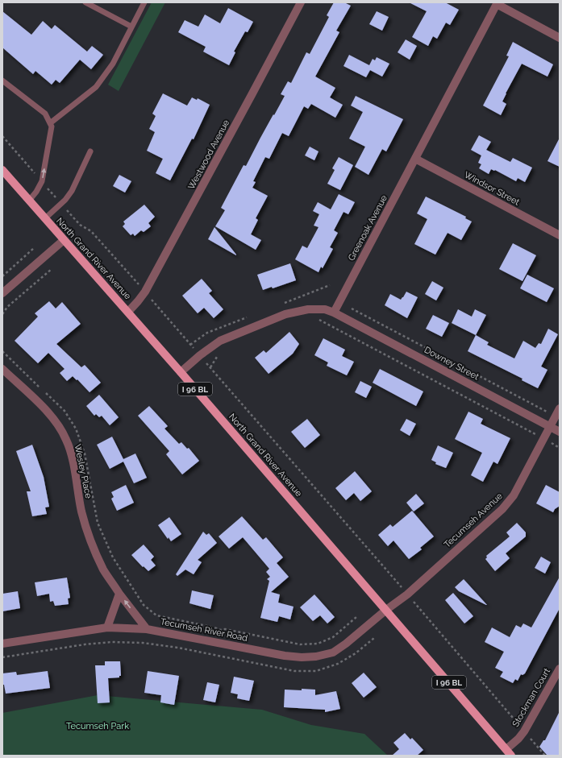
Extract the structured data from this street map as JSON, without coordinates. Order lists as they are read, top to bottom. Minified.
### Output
{"streets":{"main road":["North Grand River Avenue","I 96 BL"],"street":["Westwood Avenue","Windsor Street","Greenoak Avenue","Downey Street","Wesley Place","Tecumseh Avenue","Tecumseh River Road","Stockman Court"]},"crossings":[["Westwood Avenue","North Grand River Avenue"],["Windsor Street","Greenoak Avenue"],["Greenoak Avenue","Downey Street"],["North Grand River Avenue","Tecumseh Avenue"],["North Grand River Avenue","Tecumseh River Road"],["North Grand River Avenue","Stockman Court"],["Downey Street","Tecumseh Avenue"],["Wesley Place","Tecumseh River Road"],["Tecumseh Avenue","Tecumseh River Road"]],"parks":["Tecumseh Park"]}
